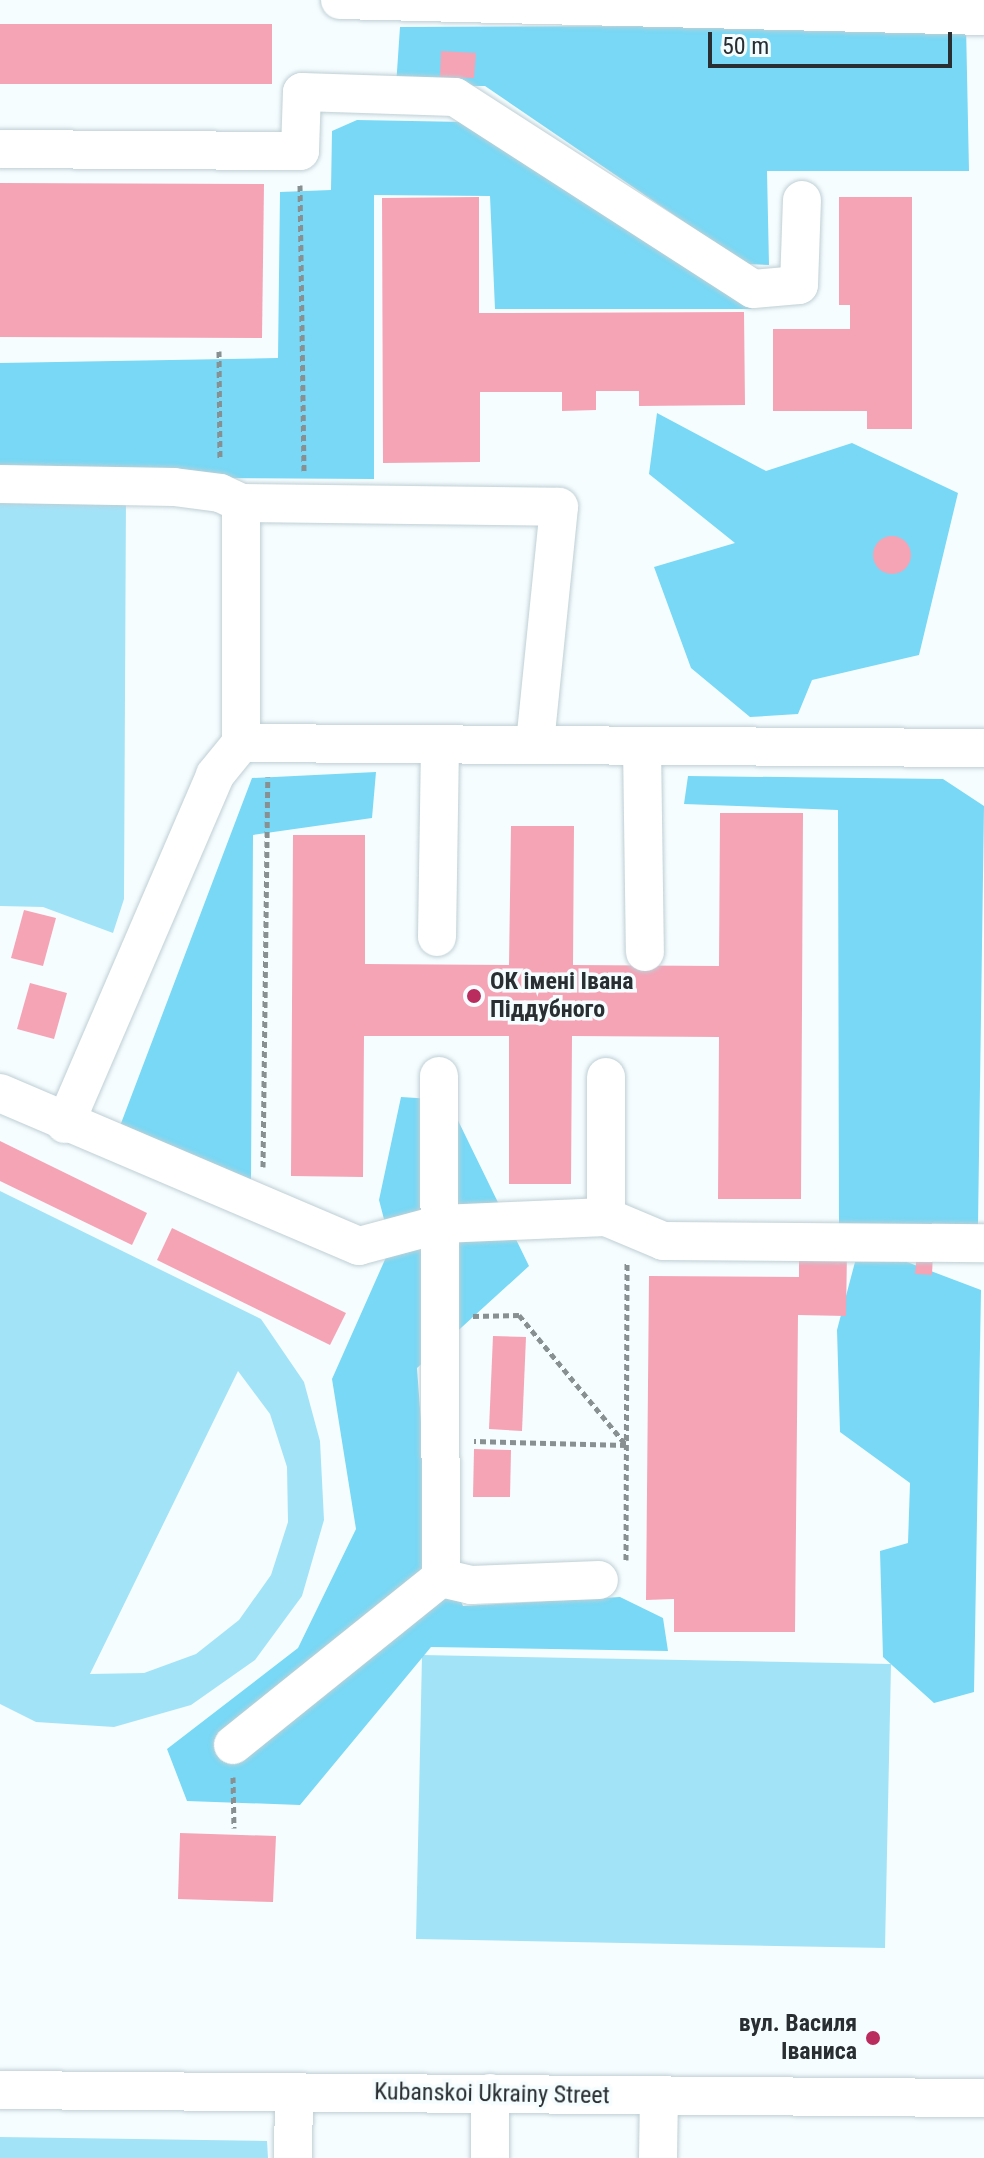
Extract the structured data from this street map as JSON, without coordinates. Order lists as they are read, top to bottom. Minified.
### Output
{"streets":{"street":["Kubanskoi Ukrainy Street"]},"places":["ОК імені Івана Піддубного","вул. Василя Іваниса"],"scale_bar":"50 m"}
